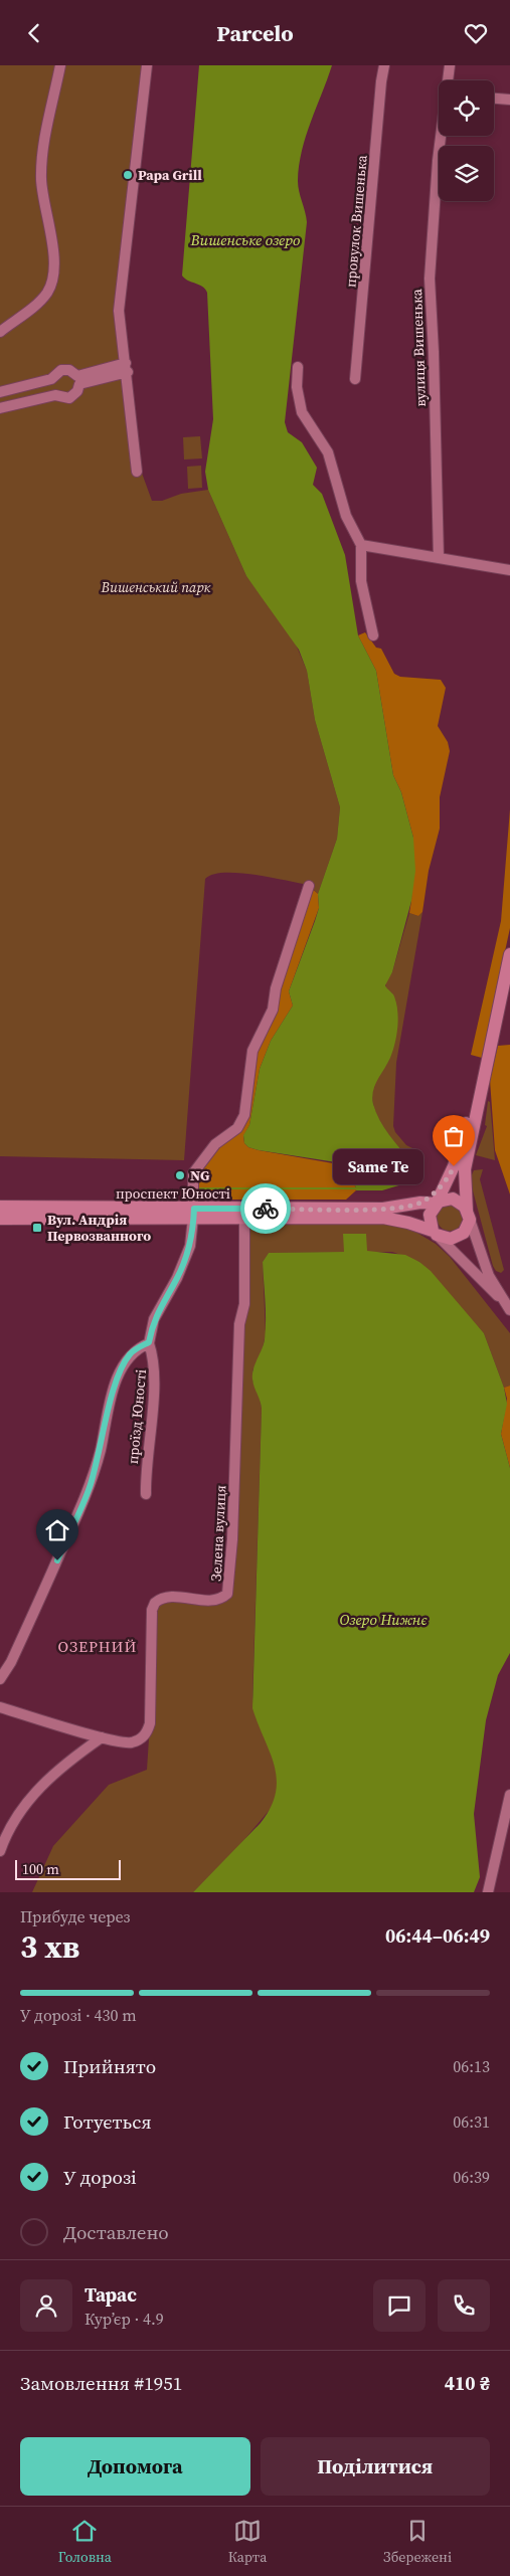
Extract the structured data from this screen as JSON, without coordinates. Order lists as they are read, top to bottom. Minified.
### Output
{"streets":{"main road":["проспект Юності"],"street":["провулок Вишенька","вулиця Вишенька","проїзд Юності","Зелена вулиця"]},"crossings":[["проспект Юності","Зелена вулиця"]],"districts":["ОЗЕРНИЙ"],"water":["Вишенське озеро","Озеро Нижнє"],"parks":["Вишенський парк"],"places":{"other":["Papa Grill","Same Te","NG"],"transit":["Вул. Андрія Первозванного"]},"scale_bar":"100 m","page":{"header":"Parcelo","bubble":"Same Te","scale":"100 m","heading":["3 хв","Прибуде через","06:44–06:49"],"panel":["Тарас","Кур’єр · 4.9","Замовлення #1951","410 ₴"],"bar":"У дорозі · 430 m","list":[["Прийнято","06:13"],["Готується","06:31"],["У дорозі","06:39"],"Доставлено"],"buttons":["Допомога","Поділитися"],"tabs":["Головна","Карта","Збережені"]}}
